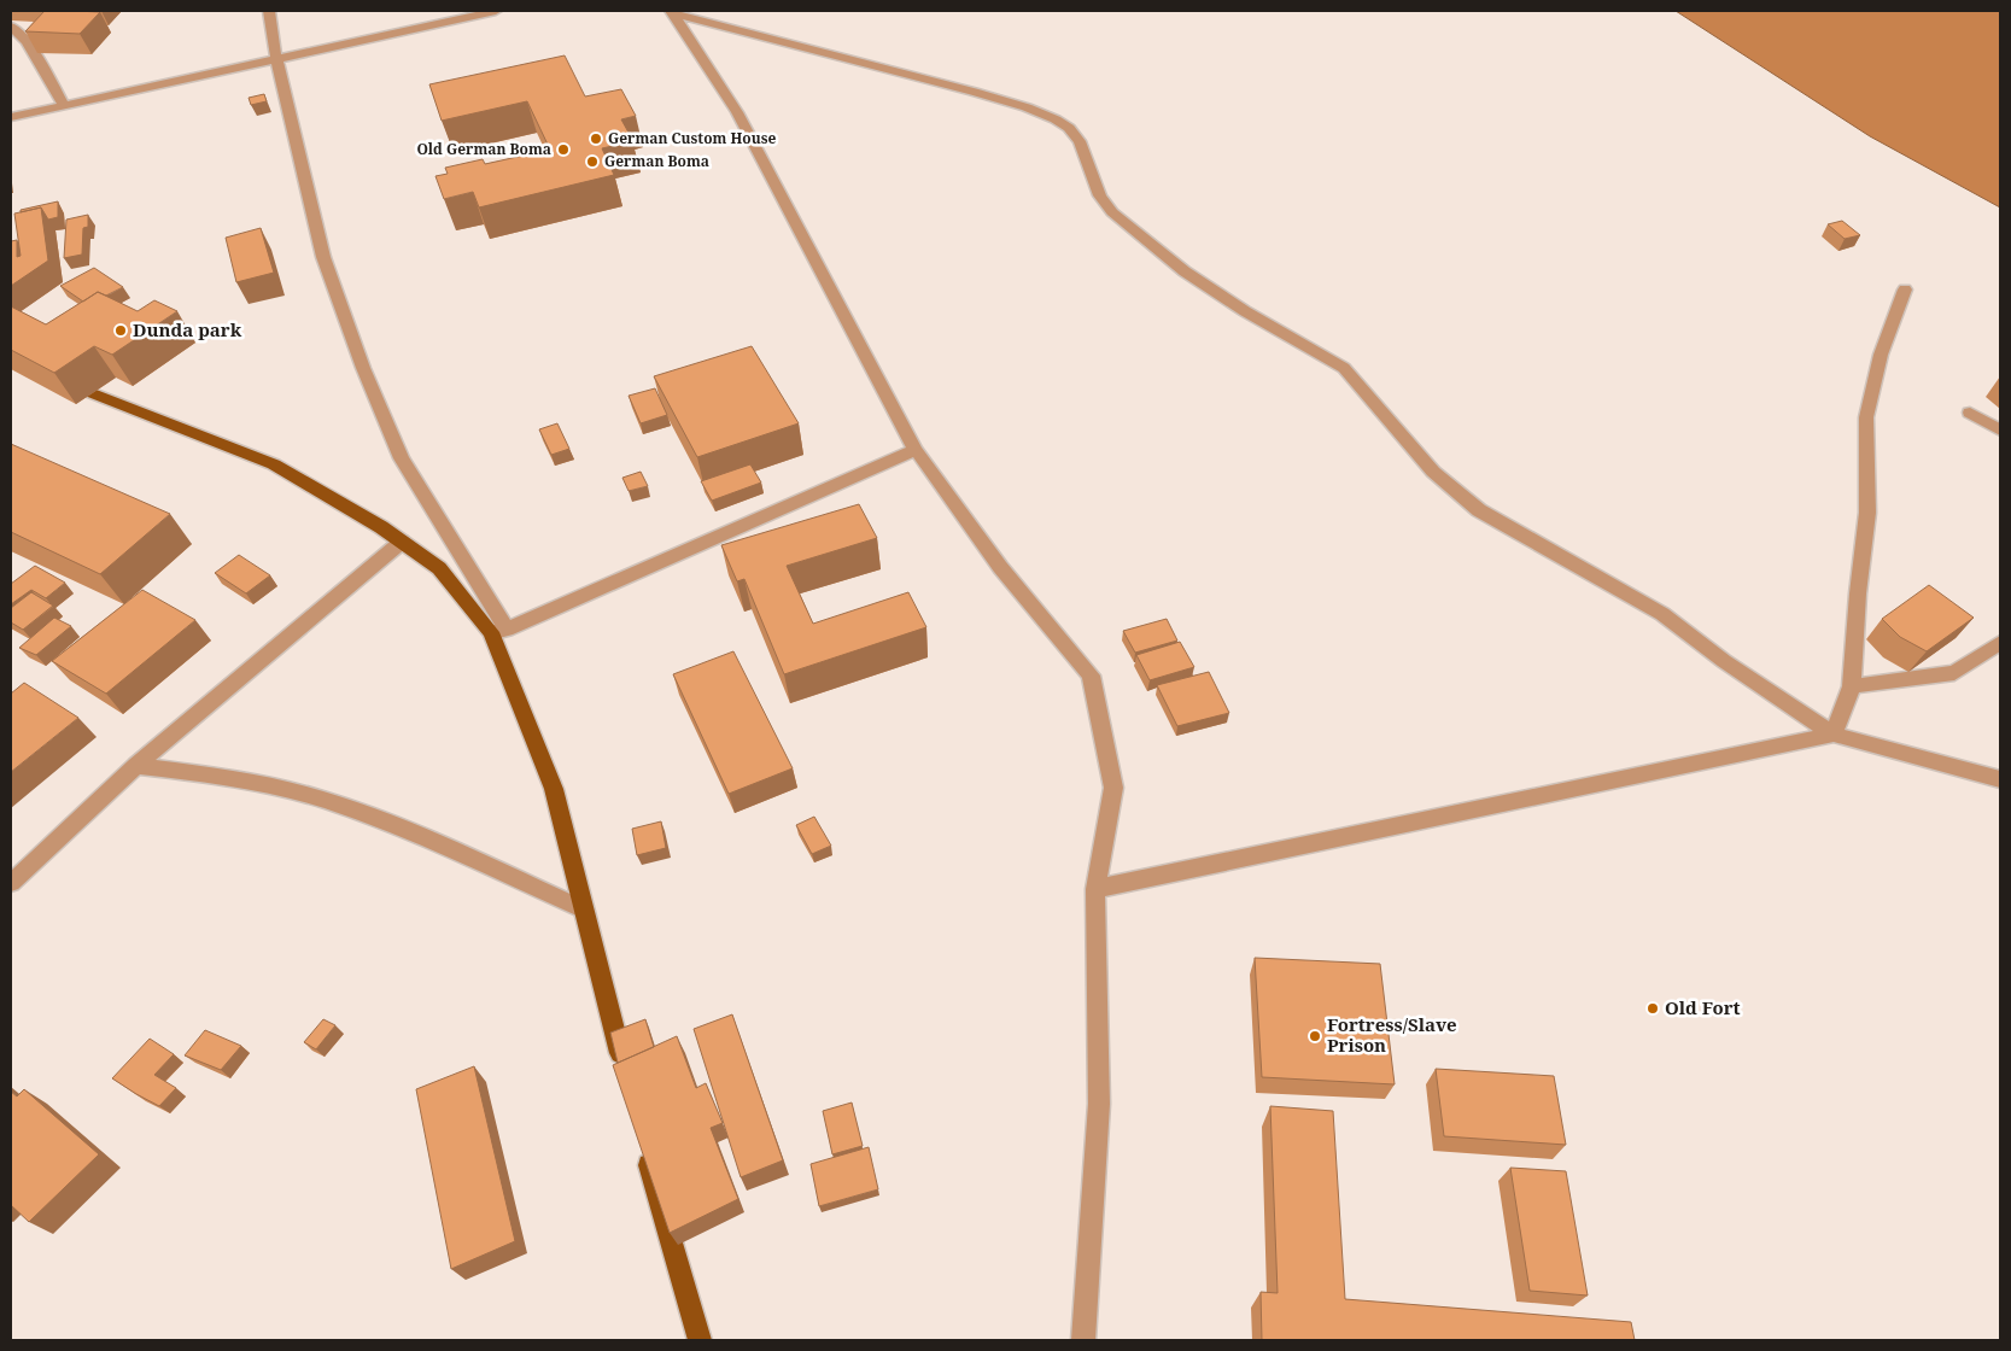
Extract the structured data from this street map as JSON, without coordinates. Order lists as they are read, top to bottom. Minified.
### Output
{"places":["German Custom House","Old German Boma","German Boma","Dunda park","Old Fort","Fortress/Slave Prison"]}
